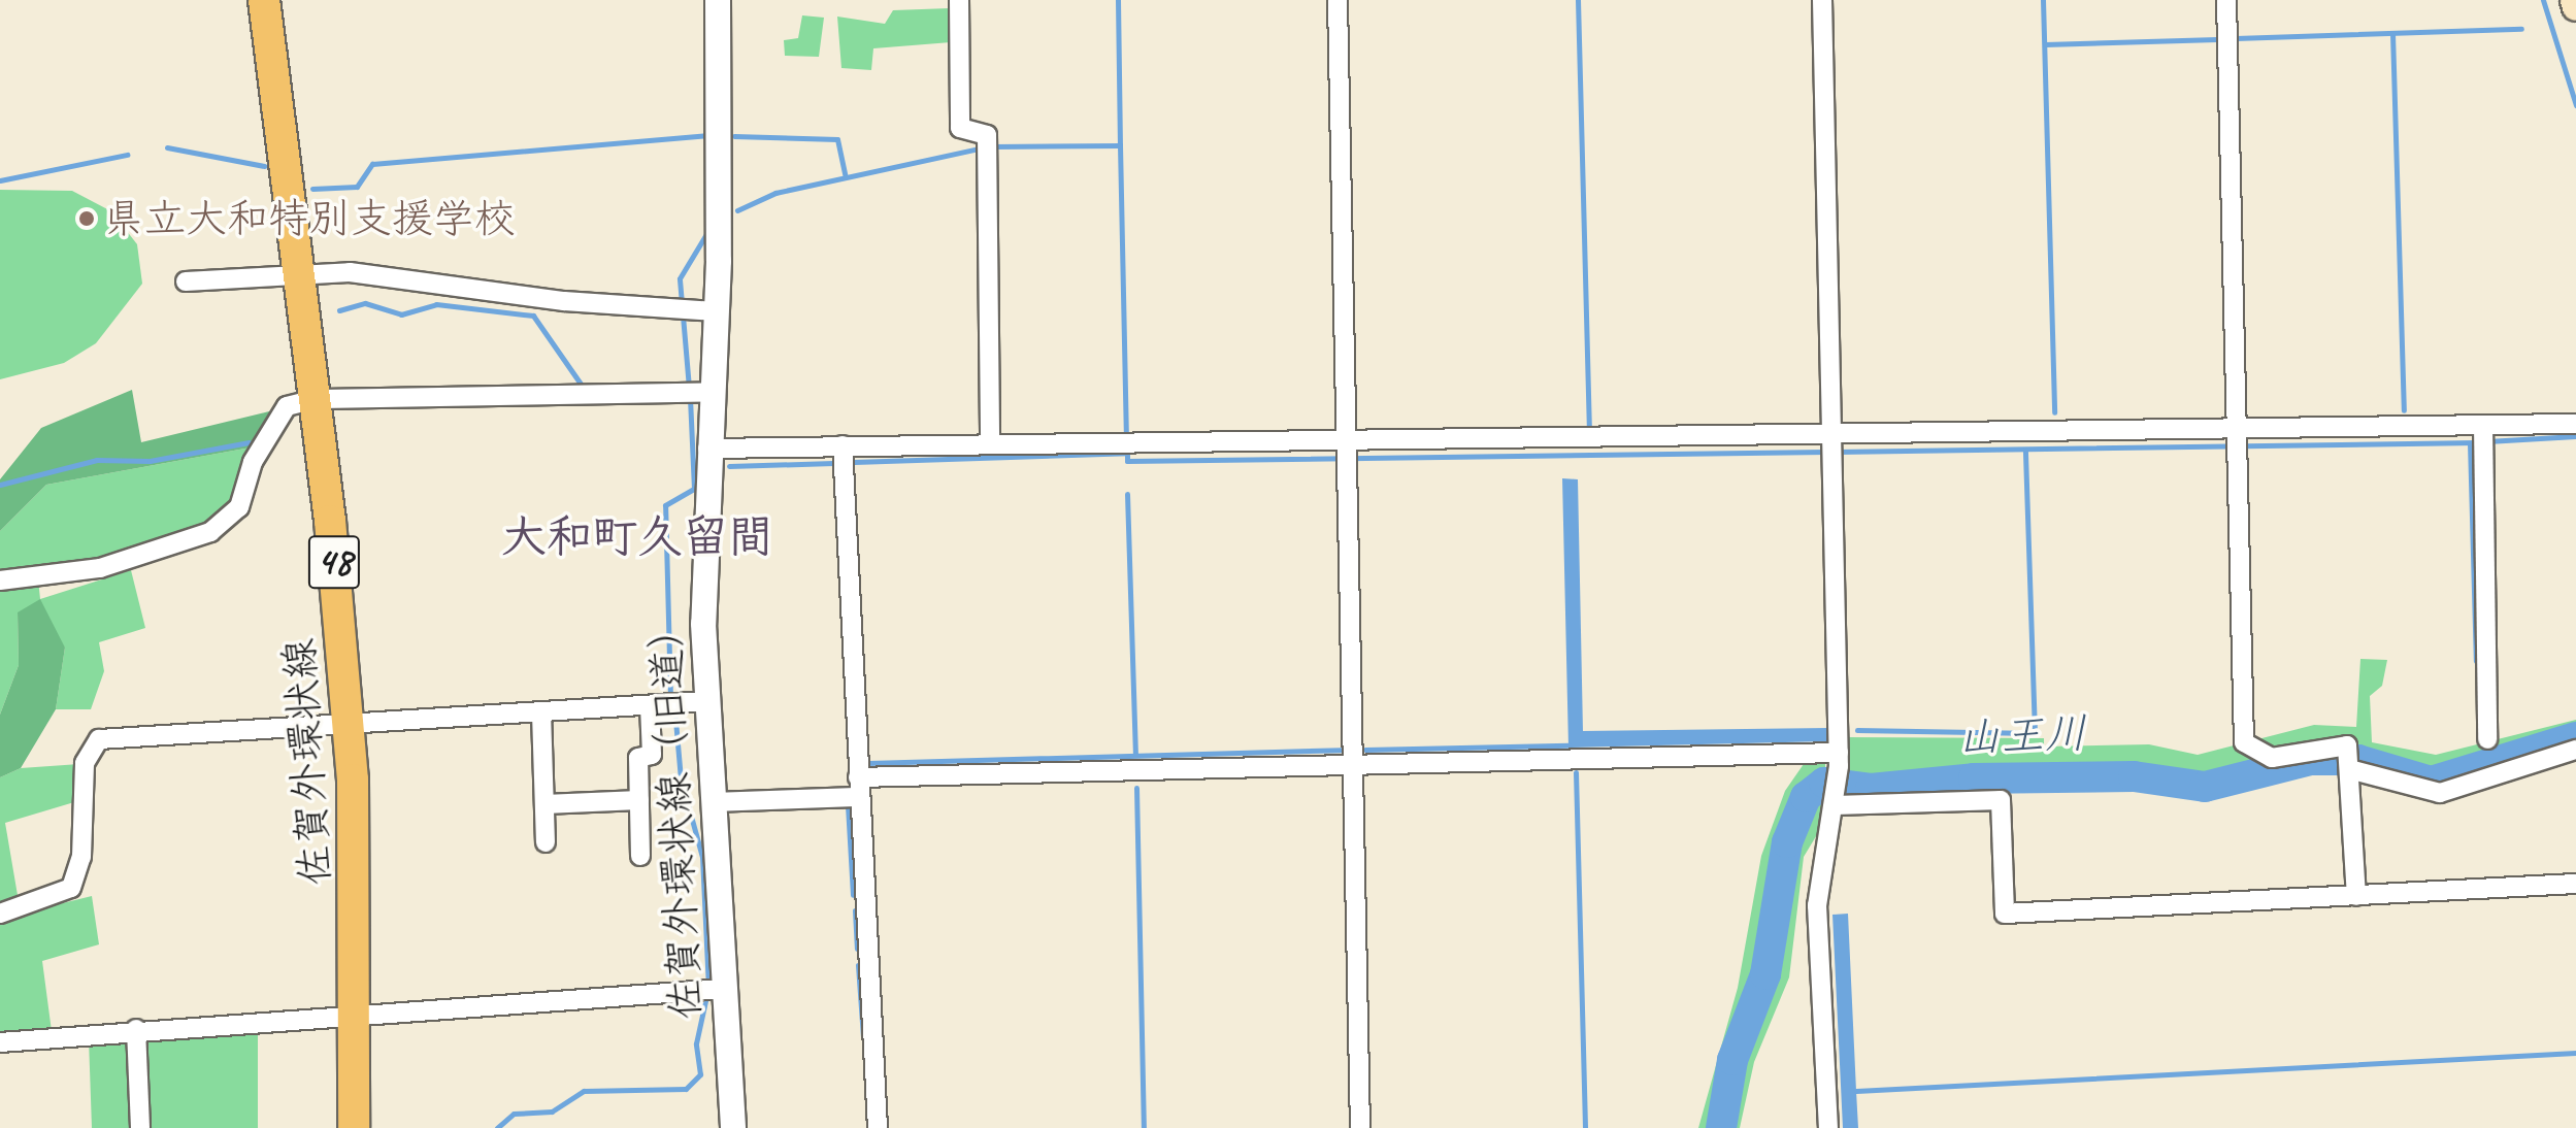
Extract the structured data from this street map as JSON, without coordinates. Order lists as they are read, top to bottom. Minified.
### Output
{"streets":{"main road":["48","佐賀外環状線"],"street":["佐賀外環状線（旧道）"]},"districts":["大和町久留間"],"water":["山王川"],"places":["県立大和特別支援学校"]}
